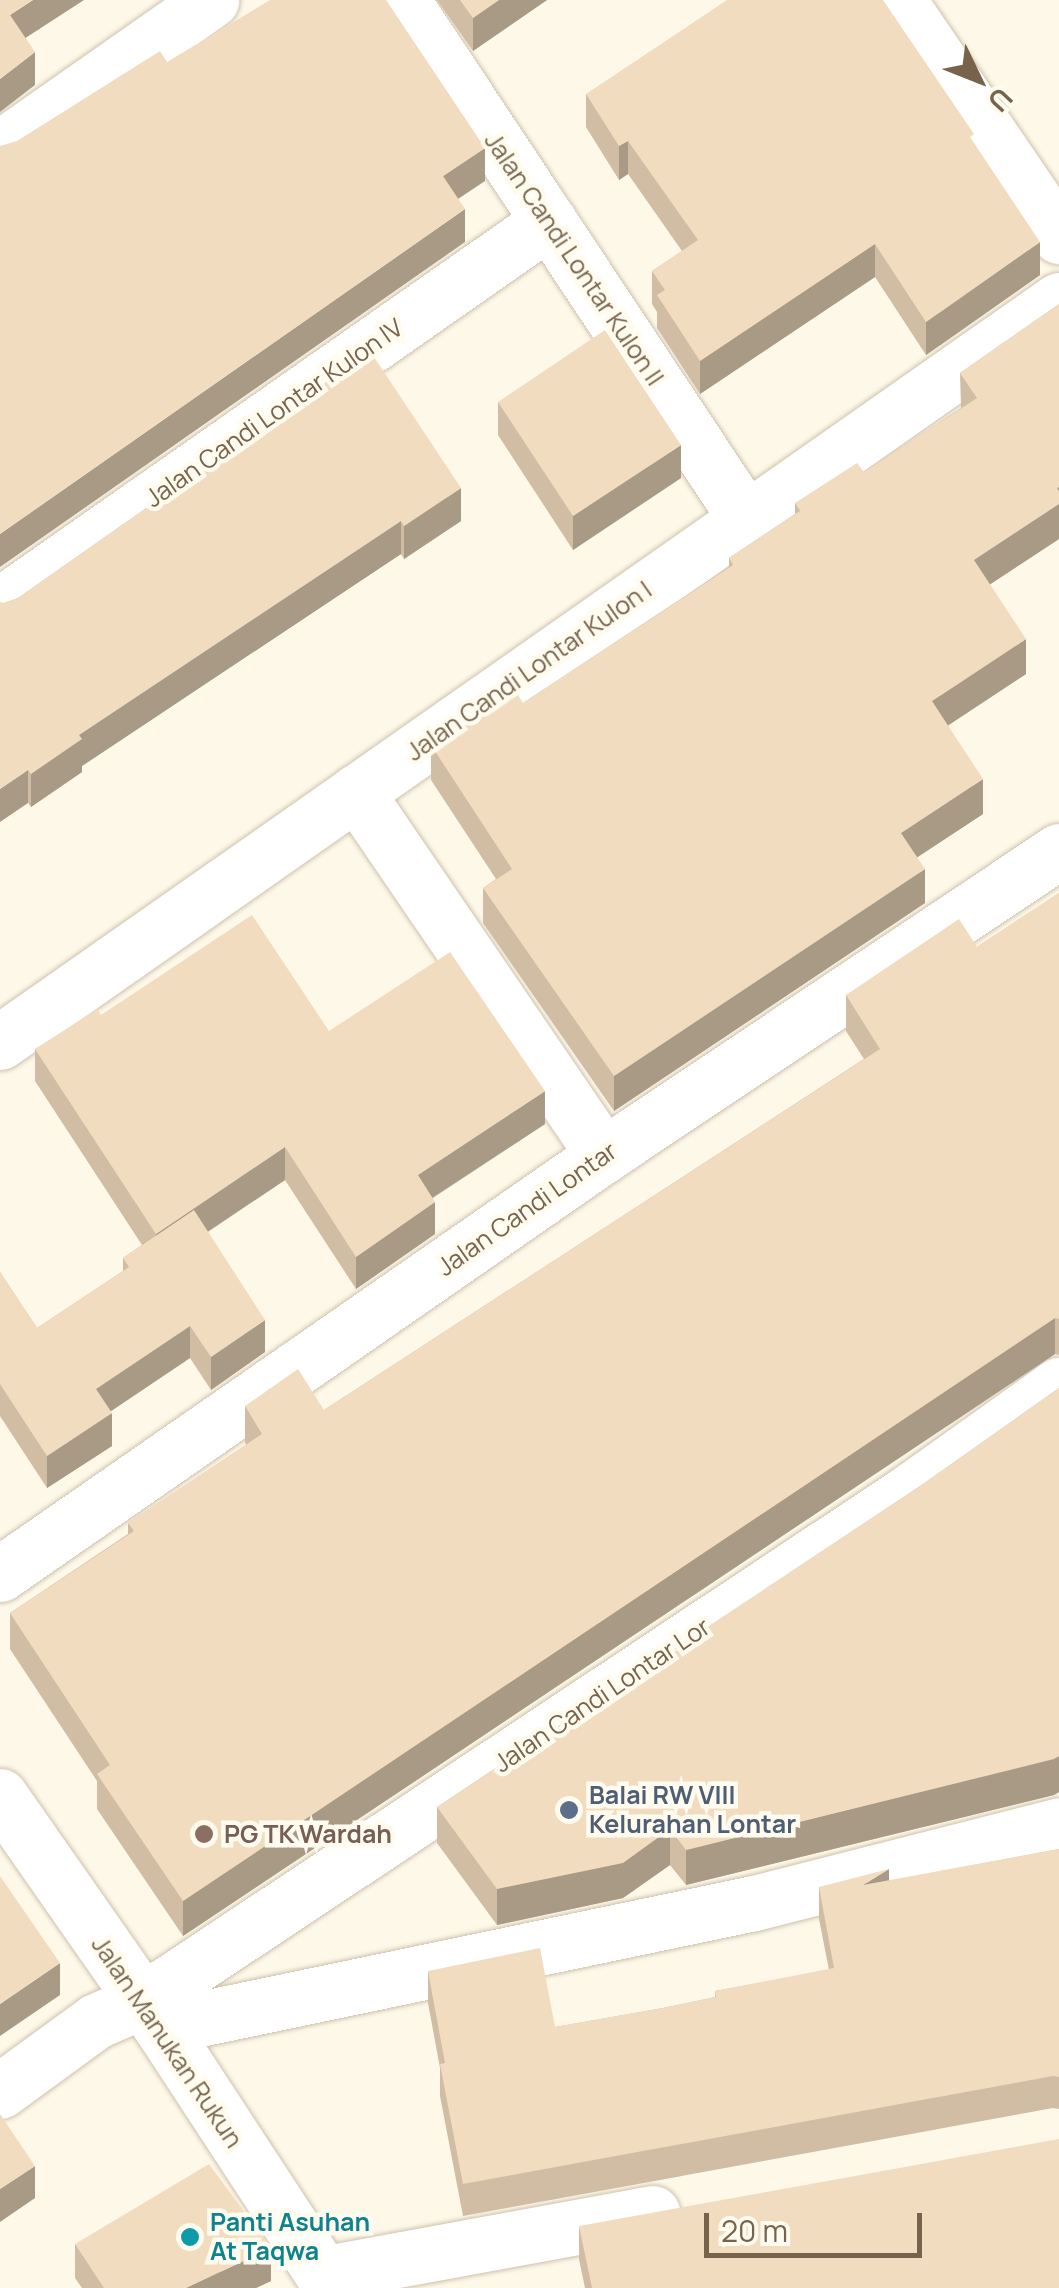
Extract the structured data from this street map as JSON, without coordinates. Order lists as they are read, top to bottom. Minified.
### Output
{"streets":{"street":["Jalan Candi Lontar Kulon II","Jalan Candi Lontar Kulon IV","Jalan Candi Lontar Kulon I","Jalan Candi Lontar","Jalan Candi Lontar Lor","Jalan Manukan Rukun"]},"crossings":[["Jalan Candi Lontar Kulon II","Jalan Candi Lontar Kulon IV"],["Jalan Candi Lontar Kulon II","Jalan Candi Lontar Kulon I"],["Jalan Candi Lontar Lor","Jalan Manukan Rukun"]],"places":["Balai RW VIII Kelurahan Lontar","PG TK Wardah","Panti Asuhan At Taqwa"],"scale_bar":"20 m","north":"bottom right"}
